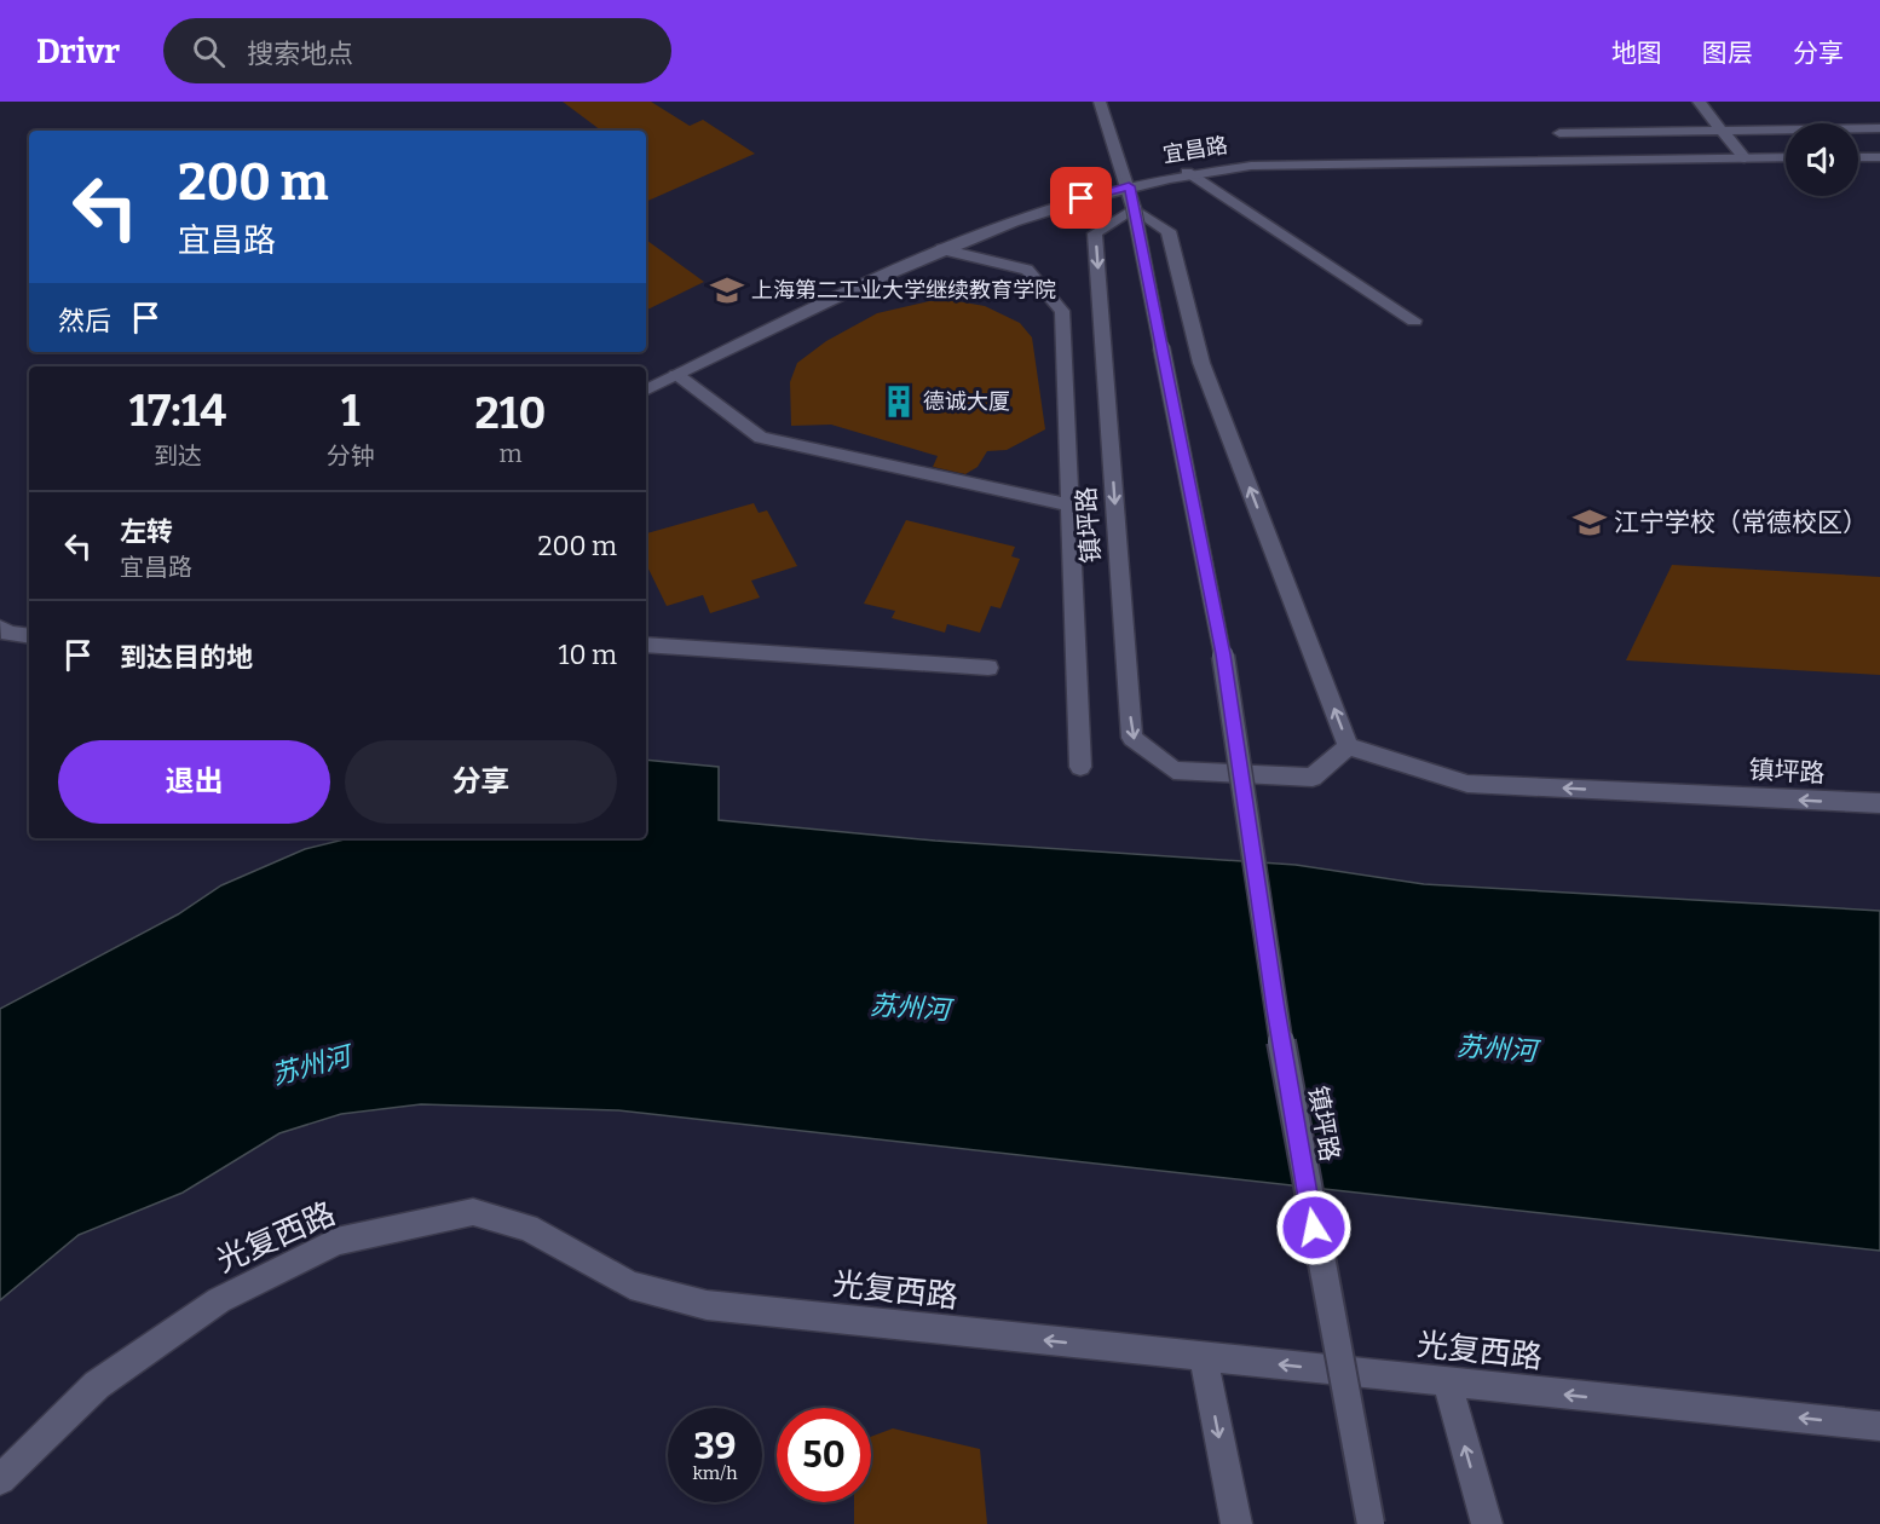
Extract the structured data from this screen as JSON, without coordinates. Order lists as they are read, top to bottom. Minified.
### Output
{"streets":{"street":["宜昌路","镇坪路","光复西路"]},"crossings":[["宜昌路","镇坪路"]],"one_way":["光复西路"],"water":["苏州河"],"places":{"school or university":["上海第二工业大学继续教育学院","江宁学校（常德校区）"],"building":["德诚大厦"]},"page":{"header":"Drivr","search":"搜索地点","nav":["地图","图层","分享"],"turn":["200 m","宜昌路"],"then":"然后","eta":["17:14","到达","1","分钟","210","m"],"list":[{"name":"左转","note":"宜昌路","value":"200 m"},{"name":"到达目的地","value":"10 m"}],"buttons":["退出","分享"],"speed":"39 km/h","limit":"50"}}
